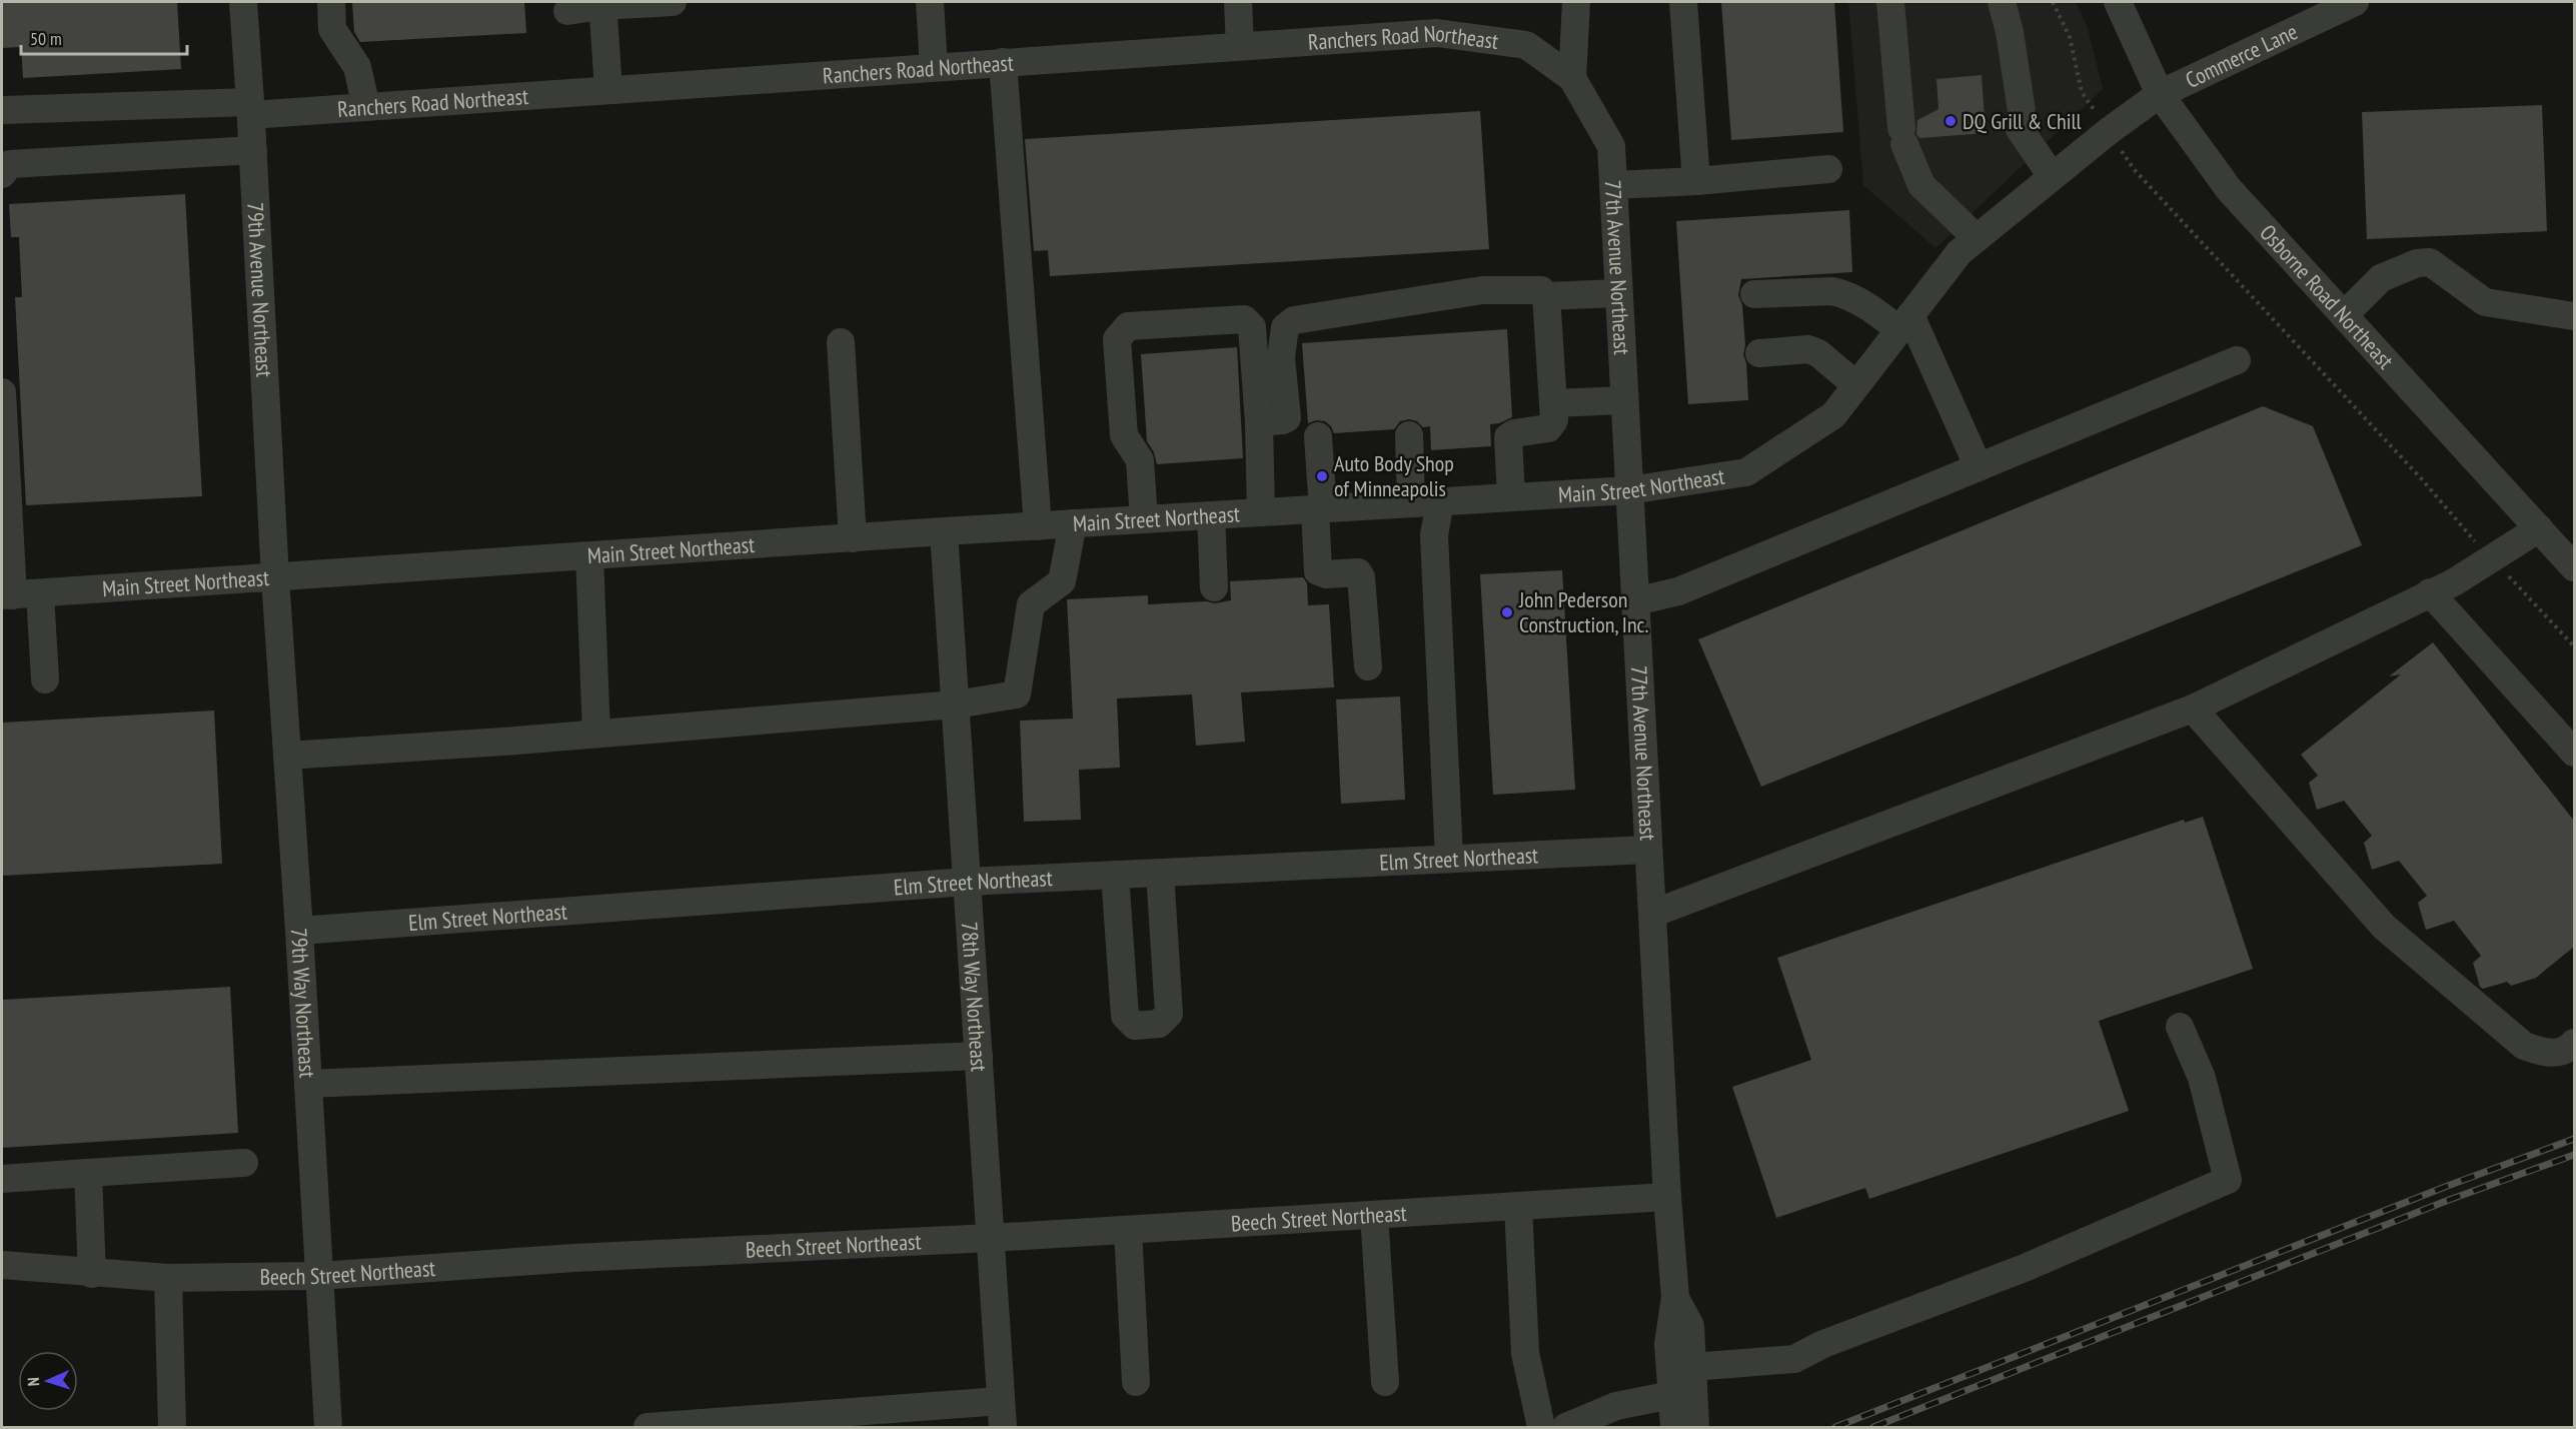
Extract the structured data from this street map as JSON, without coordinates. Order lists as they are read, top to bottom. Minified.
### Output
{"streets":{"street":["Ranchers Road Northeast","Commerce Lane","77th Avenue Northeast","79th Avenue Northeast","Osborne Road Northeast","Main Street Northeast","Elm Street Northeast","78th Way Northeast","79th Way Northeast","Beech Street Northeast"]},"crossings":[["Ranchers Road Northeast","77th Avenue Northeast"],["Ranchers Road Northeast","79th Avenue Northeast"],["Commerce Lane","Osborne Road Northeast"],["Commerce Lane","Main Street Northeast"],["77th Avenue Northeast","Main Street Northeast"],["77th Avenue Northeast","Elm Street Northeast"],["77th Avenue Northeast","Beech Street Northeast"],["79th Avenue Northeast","Main Street Northeast"],["79th Avenue Northeast","79th Way Northeast"],["Osborne Road Northeast","Main Street Northeast"],["Main Street Northeast","78th Way Northeast"],["Main Street Northeast","79th Way Northeast"],["Elm Street Northeast","78th Way Northeast"],["Elm Street Northeast","79th Way Northeast"],["78th Way Northeast","Beech Street Northeast"],["79th Way Northeast","Beech Street Northeast"]],"places":["DQ Grill & Chill","Auto Body Shop of Minneapolis","John Pederson Construction, Inc."],"scale_bar":"50 m","north":"left"}
